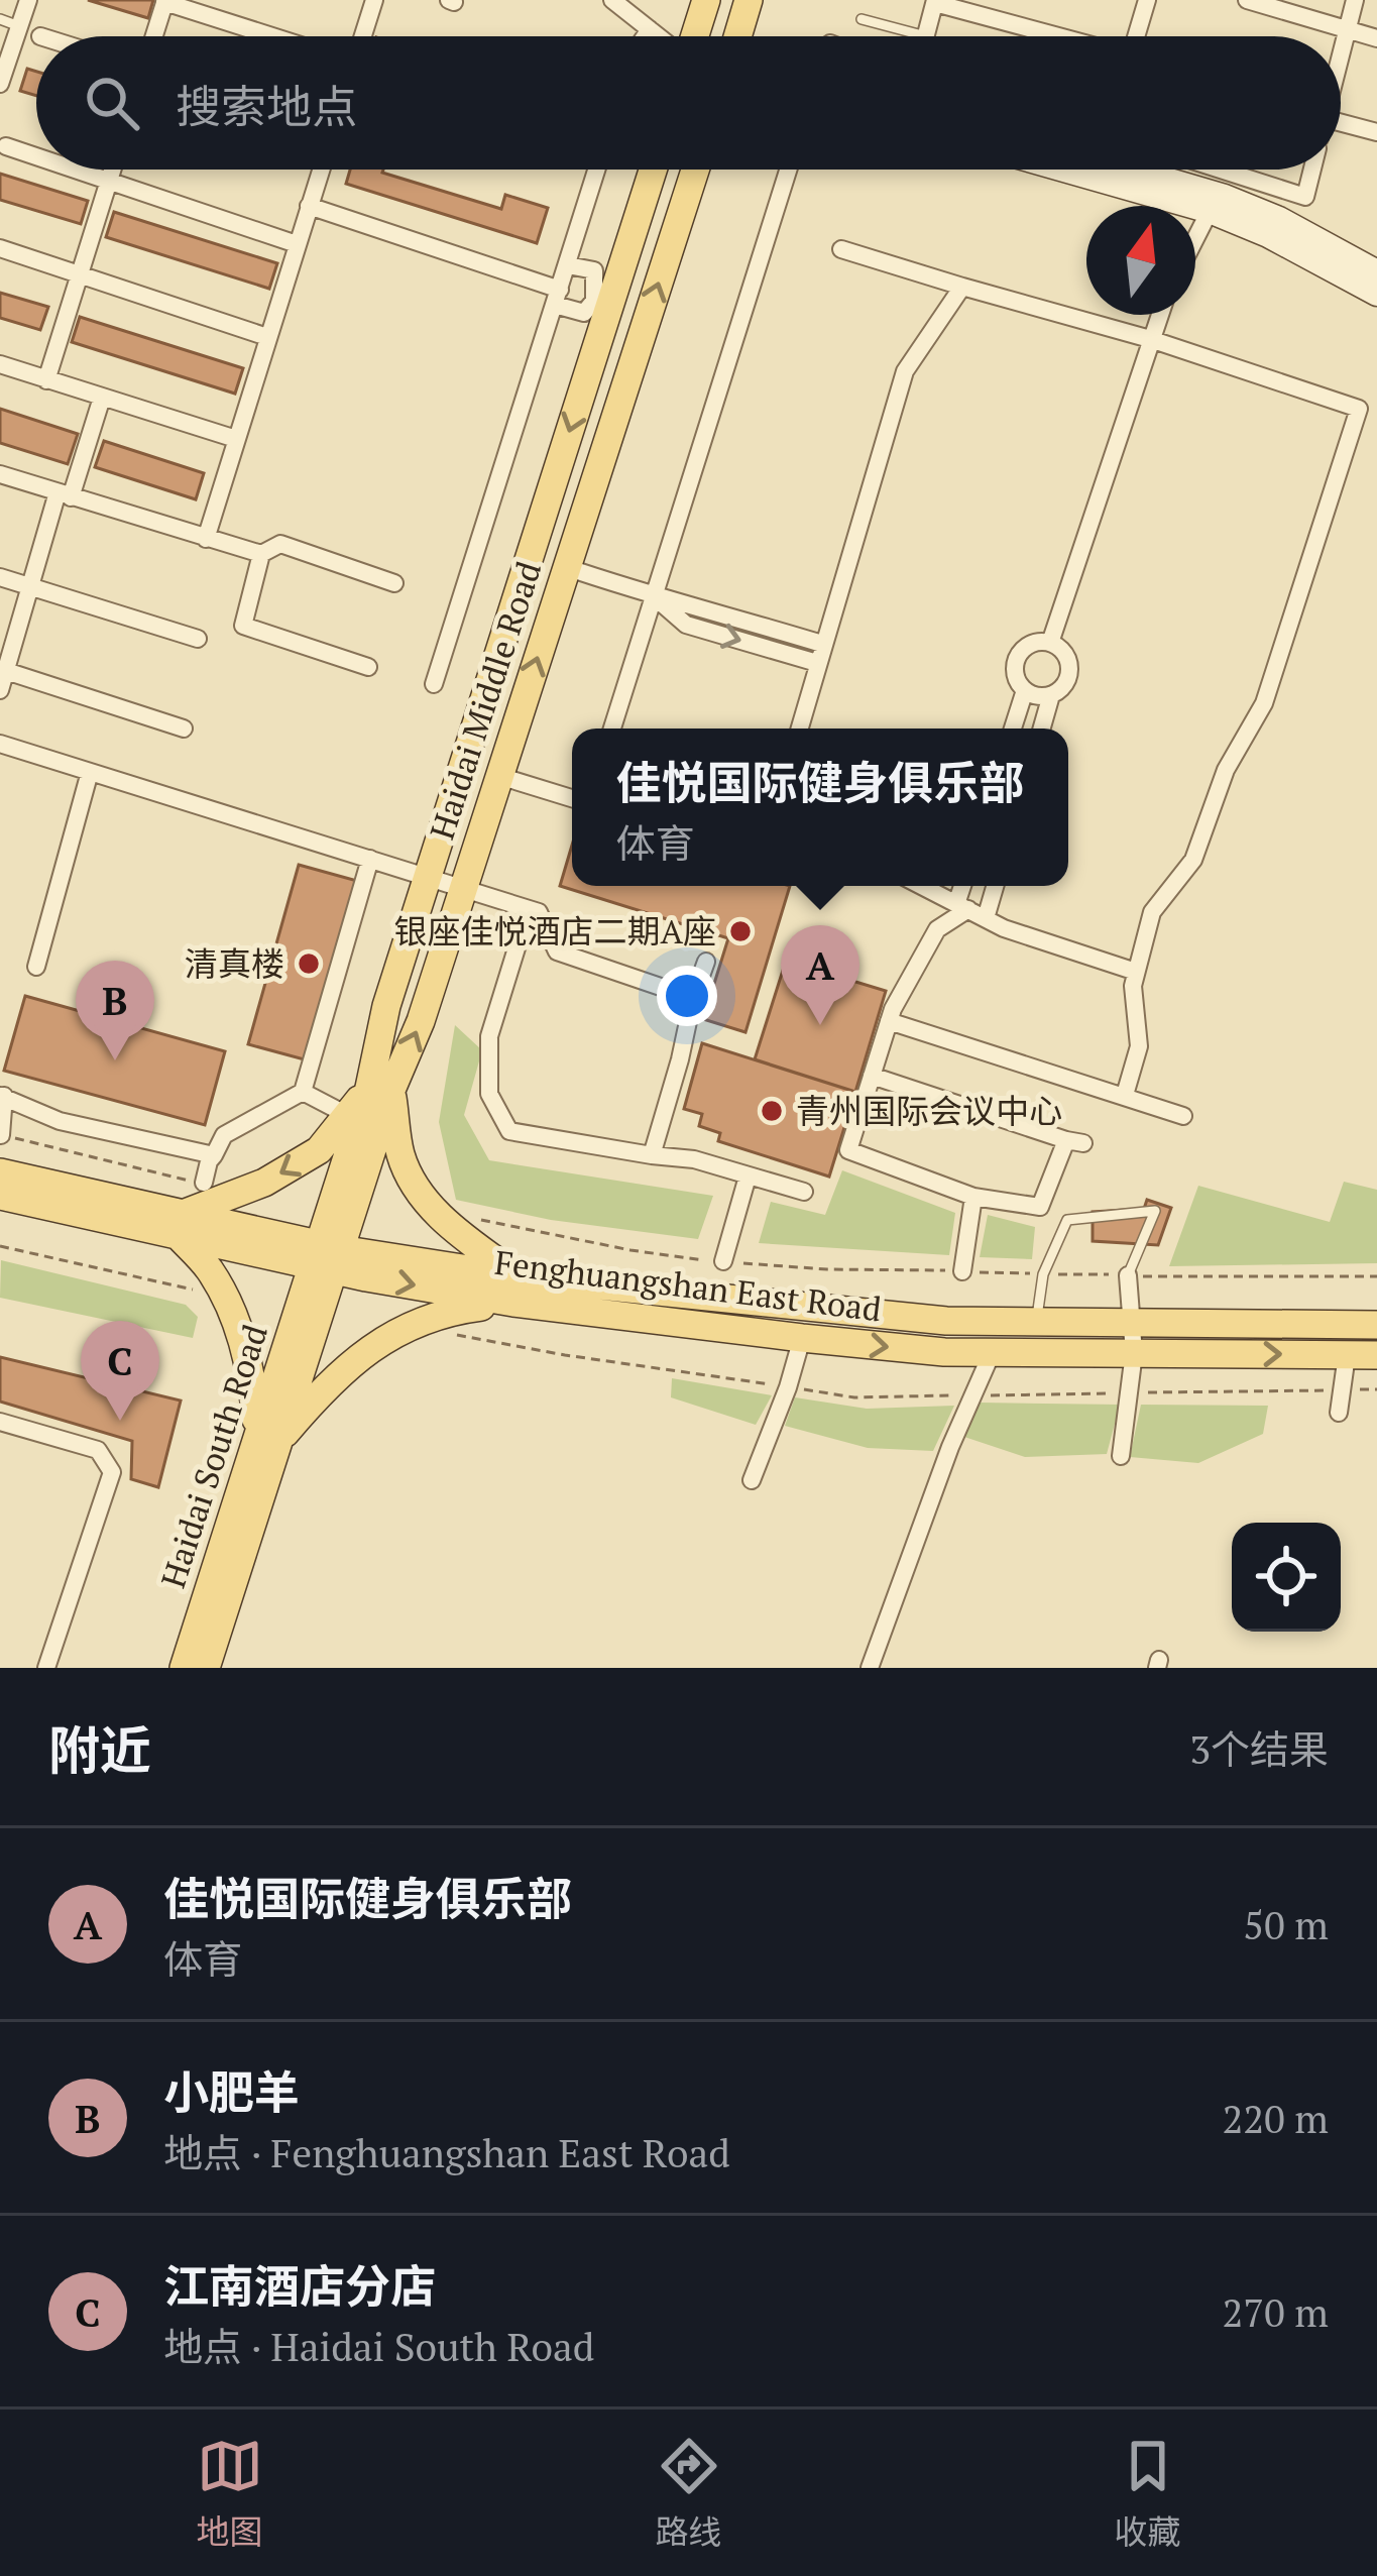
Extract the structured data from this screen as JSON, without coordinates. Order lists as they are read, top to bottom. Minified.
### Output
{"streets":{"main road":["Haidai Middle Road","Fenghuangshan East Road","Haidai South Road"]},"crossings":[["Haidai Middle Road","Fenghuangshan East Road"],["Haidai Middle Road","Haidai South Road"],["Fenghuangshan East Road","Haidai South Road"]],"places":["银座佳悦酒店二期A座","清真楼","青州国际会议中心"],"north":"top","page":{"search":"搜索地点","popup":["佳悦国际健身俱乐部","体育"],"pins":["A","B","C"],"heading":["附近","3个结果"],"list":[{"mark":"A","name":"佳悦国际健身俱乐部","note":"体育","value":"50 m"},{"mark":"B","name":"小肥羊","note":"地点 · Fenghuangshan East Road","value":"220 m"},{"mark":"C","name":"江南酒店分店","note":"地点 · Haidai South Road","value":"270 m"}],"nav":["地图","路线","收藏"]}}
